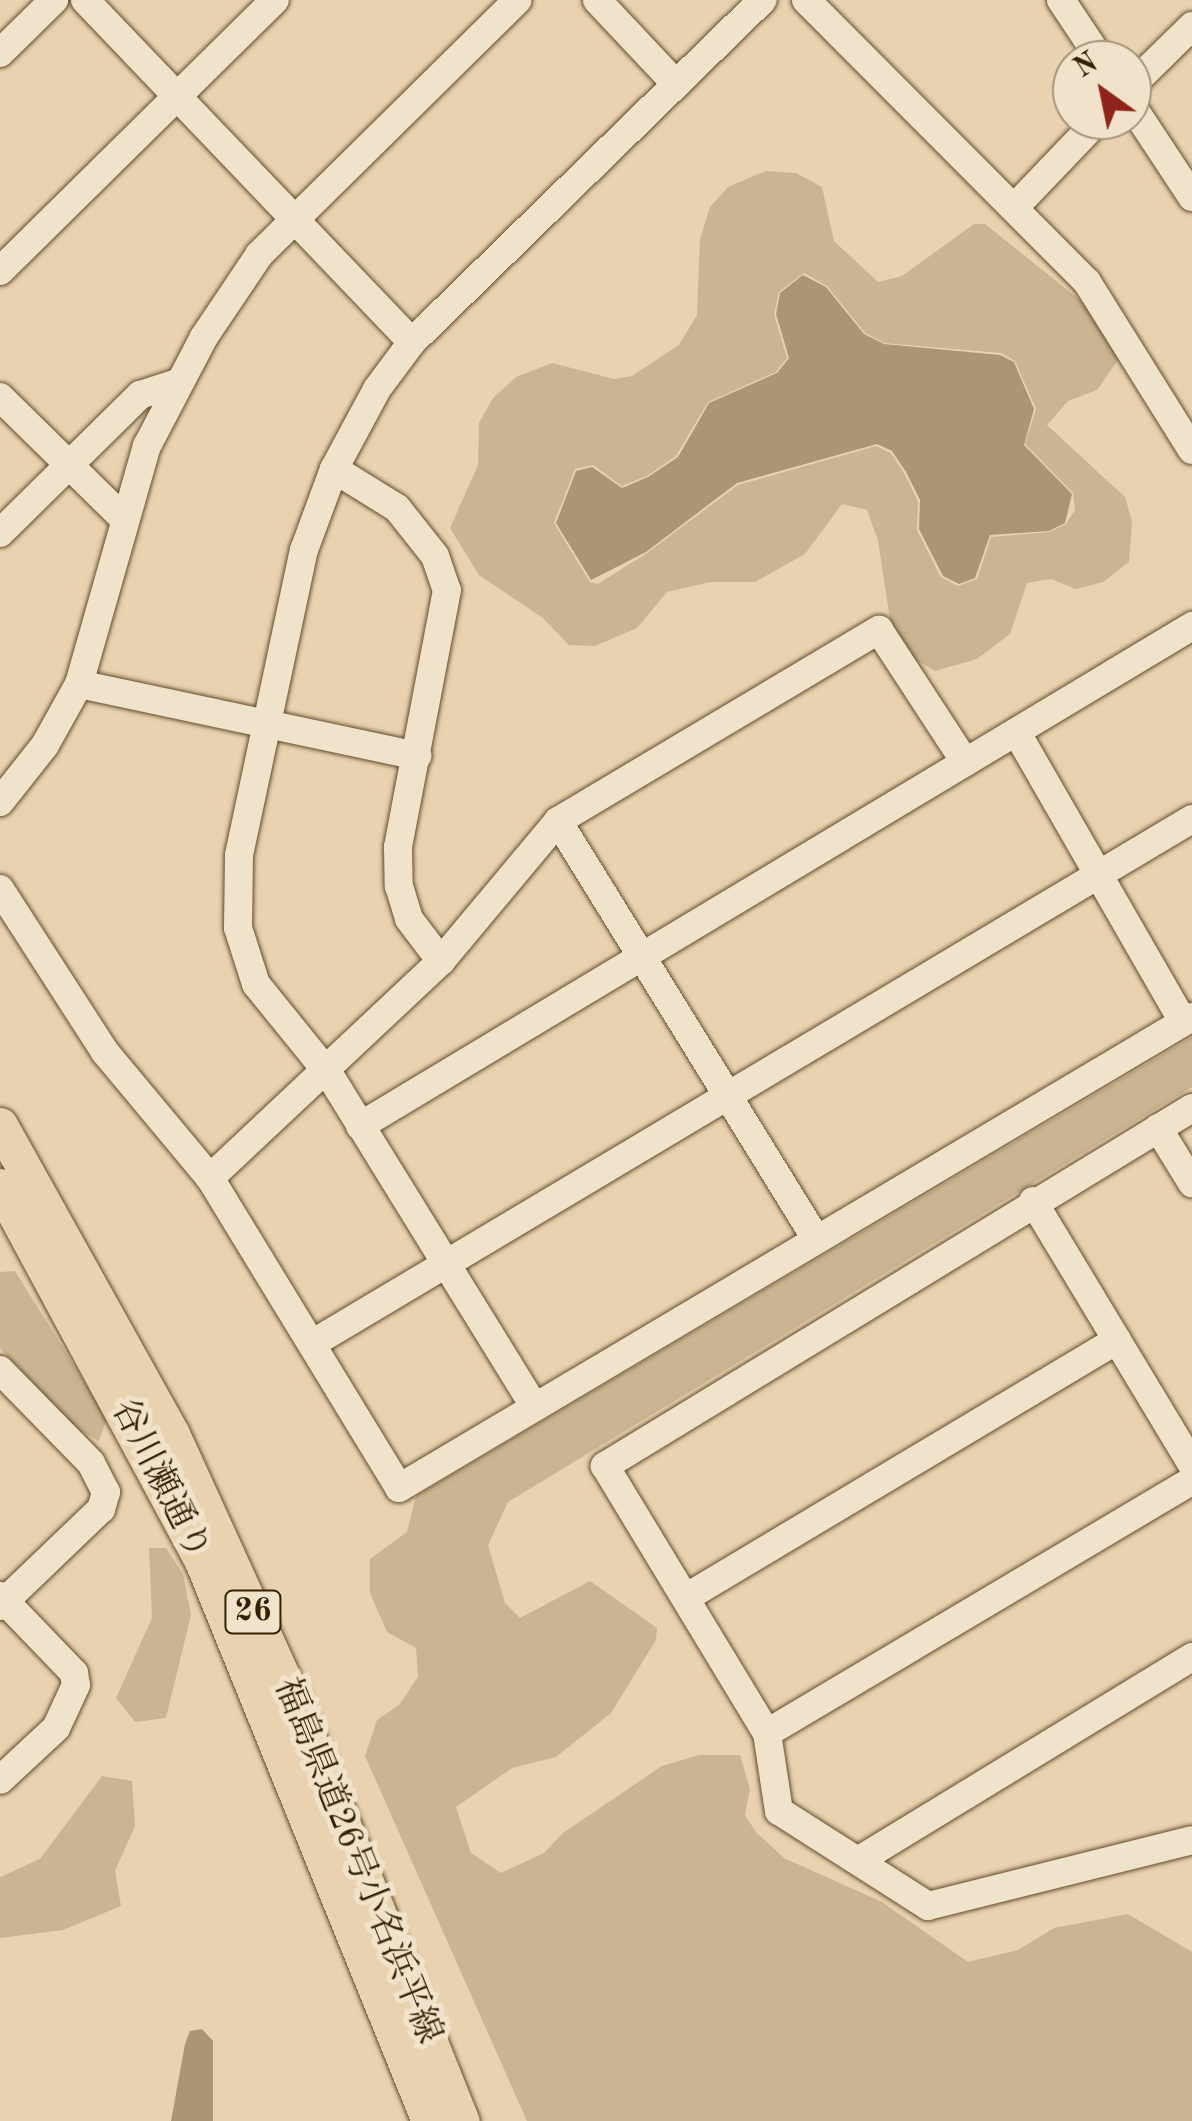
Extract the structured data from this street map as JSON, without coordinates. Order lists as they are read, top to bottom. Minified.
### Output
{"streets":{"main road":["谷川瀬通り","26","福島県道26号小名浜平線"]},"north":"top left"}
